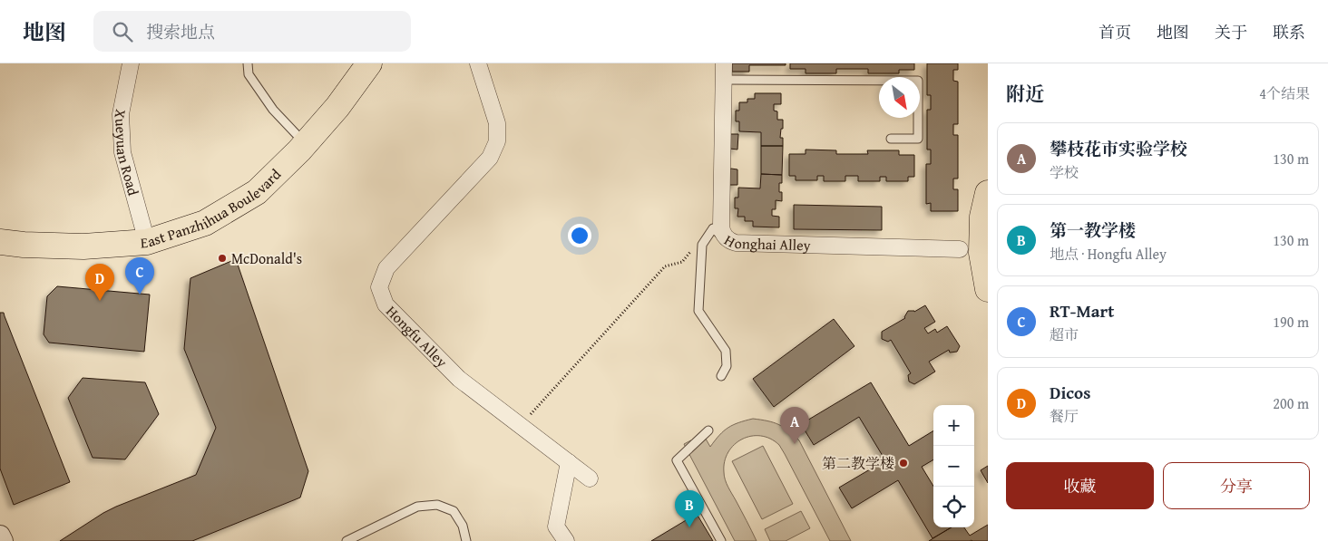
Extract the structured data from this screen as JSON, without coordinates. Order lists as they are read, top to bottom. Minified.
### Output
{"streets":{"main road":["East Panzhihua Boulevard"],"street":["Xueyuan Road","Honghai Alley","Hongfu Alley"]},"crossings":[["Xueyuan Road","East Panzhihua Boulevard"]],"places":["McDonald's","第二教学楼"],"north":"bottom right","page":{"header":"地图","search":"搜索地点","nav":["首页","地图","关于","联系"],"heading":["附近","4个结果"],"list":[{"mark":"A","name":"攀枝花市实验学校","note":"学校","value":"130 m"},{"mark":"B","name":"第一教学楼","note":"地点 · Hongfu Alley","value":"130 m"},{"mark":"C","name":"RT-Mart","note":"超市","value":"190 m"},{"mark":"D","name":"Dicos","note":"餐厅","value":"200 m"}],"pins":["C","D","A","B"],"map_buttons":["+","−"],"buttons":["收藏","分享"]}}
